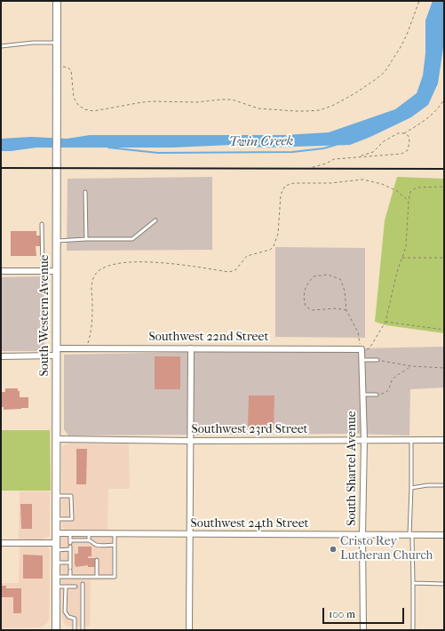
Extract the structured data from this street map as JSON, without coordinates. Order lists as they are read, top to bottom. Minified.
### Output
{"streets":{"main road":["South Western Avenue"],"street":["Southwest 22nd Street","Southwest 23rd Street","South Shartel Avenue","Southwest 24th Street"]},"crossings":[["South Western Avenue","Southwest 22nd Street"],["South Western Avenue","Southwest 23rd Street"],["South Western Avenue","Southwest 24th Street"],["Southwest 22nd Street","South Shartel Avenue"],["Southwest 23rd Street","South Shartel Avenue"],["South Shartel Avenue","Southwest 24th Street"]],"water":["Twin Creek"],"places":["Cristo Rey Lutheran Church"],"scale_bar":"100 m"}
